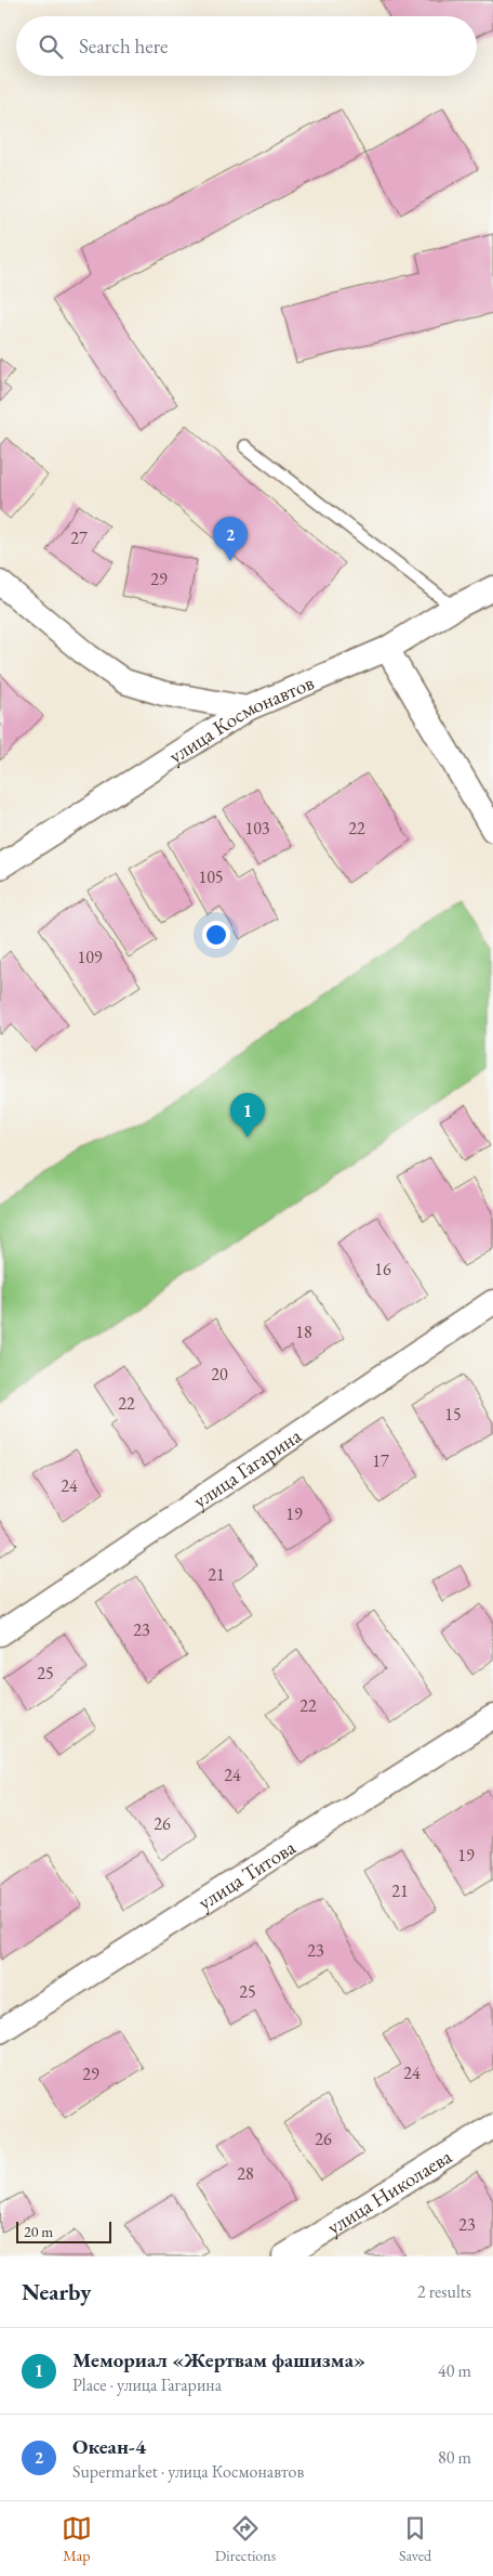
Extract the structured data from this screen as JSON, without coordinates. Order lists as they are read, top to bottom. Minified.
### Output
{"streets":{"street":["улица Космонавтов","улица Гагарина","улица Титова","улица Николаева"]},"house_numbers":["27","29","103","22","105","109","16","18","20","22","15","17","24","19","21","23","25","22","24","26","19","21","23","25","24","29","26","28","23"],"scale_bar":"20 m","page":{"search":"Search here","pins":["2","1"],"scale":"20 m","heading":["Nearby","2 results"],"list":[{"mark":"1","name":"Мемориал «Жертвам фашизма»","note":"Place · улица Гагарина","value":"40 m"},{"mark":"2","name":"Океан-4","note":"Supermarket · улица Космонавтов","value":"80 m"}],"nav":["Map","Directions","Saved"]}}
